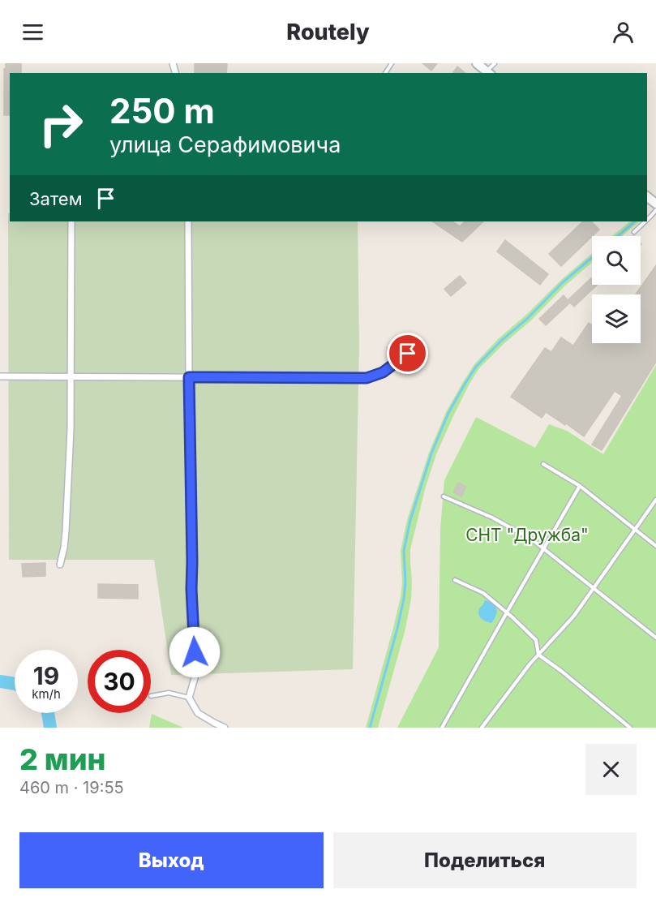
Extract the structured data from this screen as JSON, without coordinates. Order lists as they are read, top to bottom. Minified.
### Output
{"parks":["СНТ \"Дружба\""],"page":{"header":"Routely","turn":["250 m","улица Серафимовича"],"then":"Затем","speed":"19 km/h","limit":"30","heading":["2 мин","460 m · 19:55"],"buttons":["Выход","Поделиться"]}}
